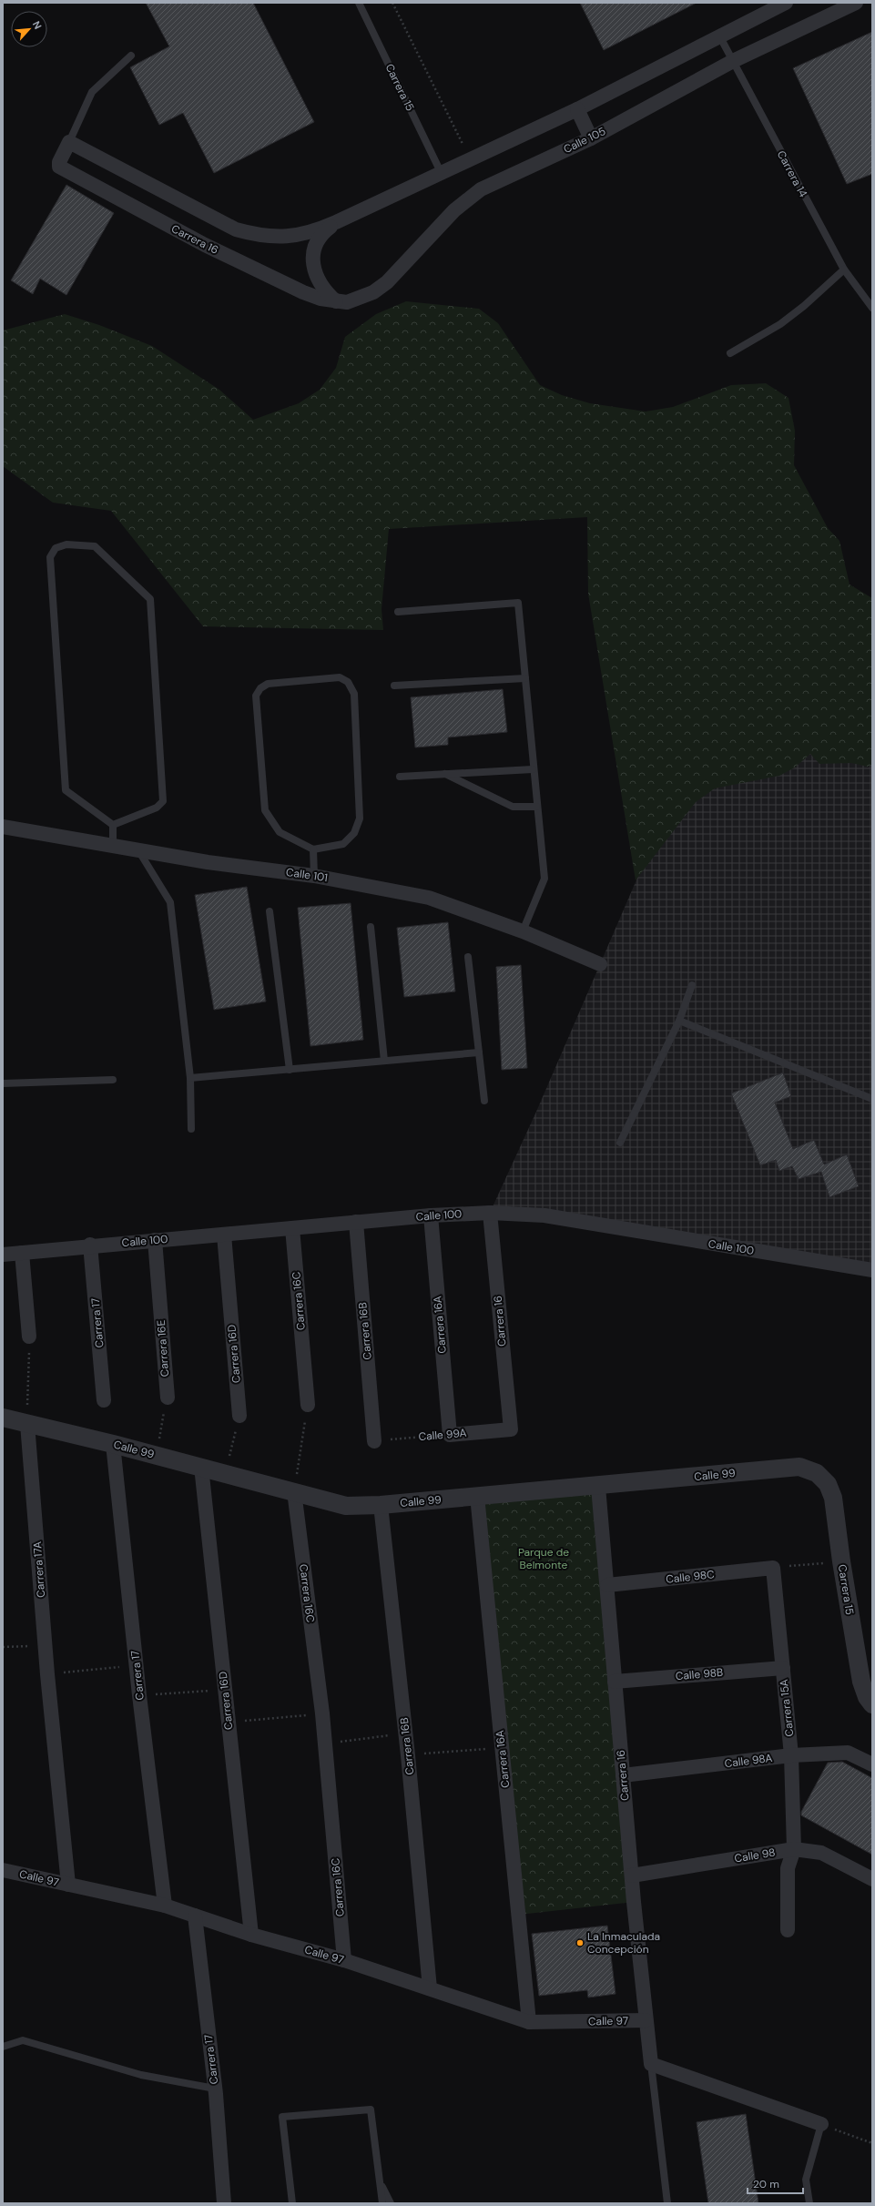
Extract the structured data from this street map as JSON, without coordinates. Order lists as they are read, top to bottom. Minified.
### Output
{"streets":{"street":["Carrera 15","Calle 105","Carrera 16","Calle 101","Calle 100","Carrera 16C","Carrera 17","Carrera 16A","Carrera 16B","Carrera 16E","Carrera 16D","Calle 99A","Calle 99","Carrera 17A","Calle 98C","Calle 98B","Carrera 15A","Calle 98A","Calle 98","Calle 97"],"lane":["Carrera 14"]},"crossings":[["Carrera 15","Calle 99"],["Calle 105","Carrera 14"],["Calle 105","Carrera 16"],["Carrera 16","Calle 100"],["Carrera 16","Calle 99A"],["Carrera 16","Calle 99"],["Carrera 16","Calle 98C"],["Carrera 16","Calle 98B"],["Carrera 16","Calle 98A"],["Carrera 16","Calle 98"],["Carrera 16","Calle 97"],["Calle 100","Carrera 16C"],["Calle 100","Carrera 17"],["Calle 100","Carrera 16A"],["Calle 100","Carrera 16B"],["Calle 100","Carrera 16E"],["Calle 100","Carrera 16D"],["Carrera 16C","Calle 99"],["Carrera 16C","Calle 97"],["Carrera 17","Calle 99"],["Carrera 17","Calle 97"],["Carrera 16A","Calle 99A"],["Carrera 16A","Calle 99"],["Carrera 16A","Calle 97"],["Carrera 16B","Calle 99A"],["Carrera 16B","Calle 99"],["Carrera 16B","Calle 97"],["Carrera 16D","Calle 99"],["Carrera 16D","Calle 97"],["Calle 99","Carrera 17A"],["Carrera 17A","Calle 97"],["Calle 98C","Carrera 15A"],["Calle 98B","Carrera 15A"],["Carrera 15A","Calle 98A"],["Carrera 15A","Calle 98"]],"parks":["Parque de Belmonte"],"places":["La Inmaculada Concepción"],"scale_bar":"20 m","north":"top right"}
